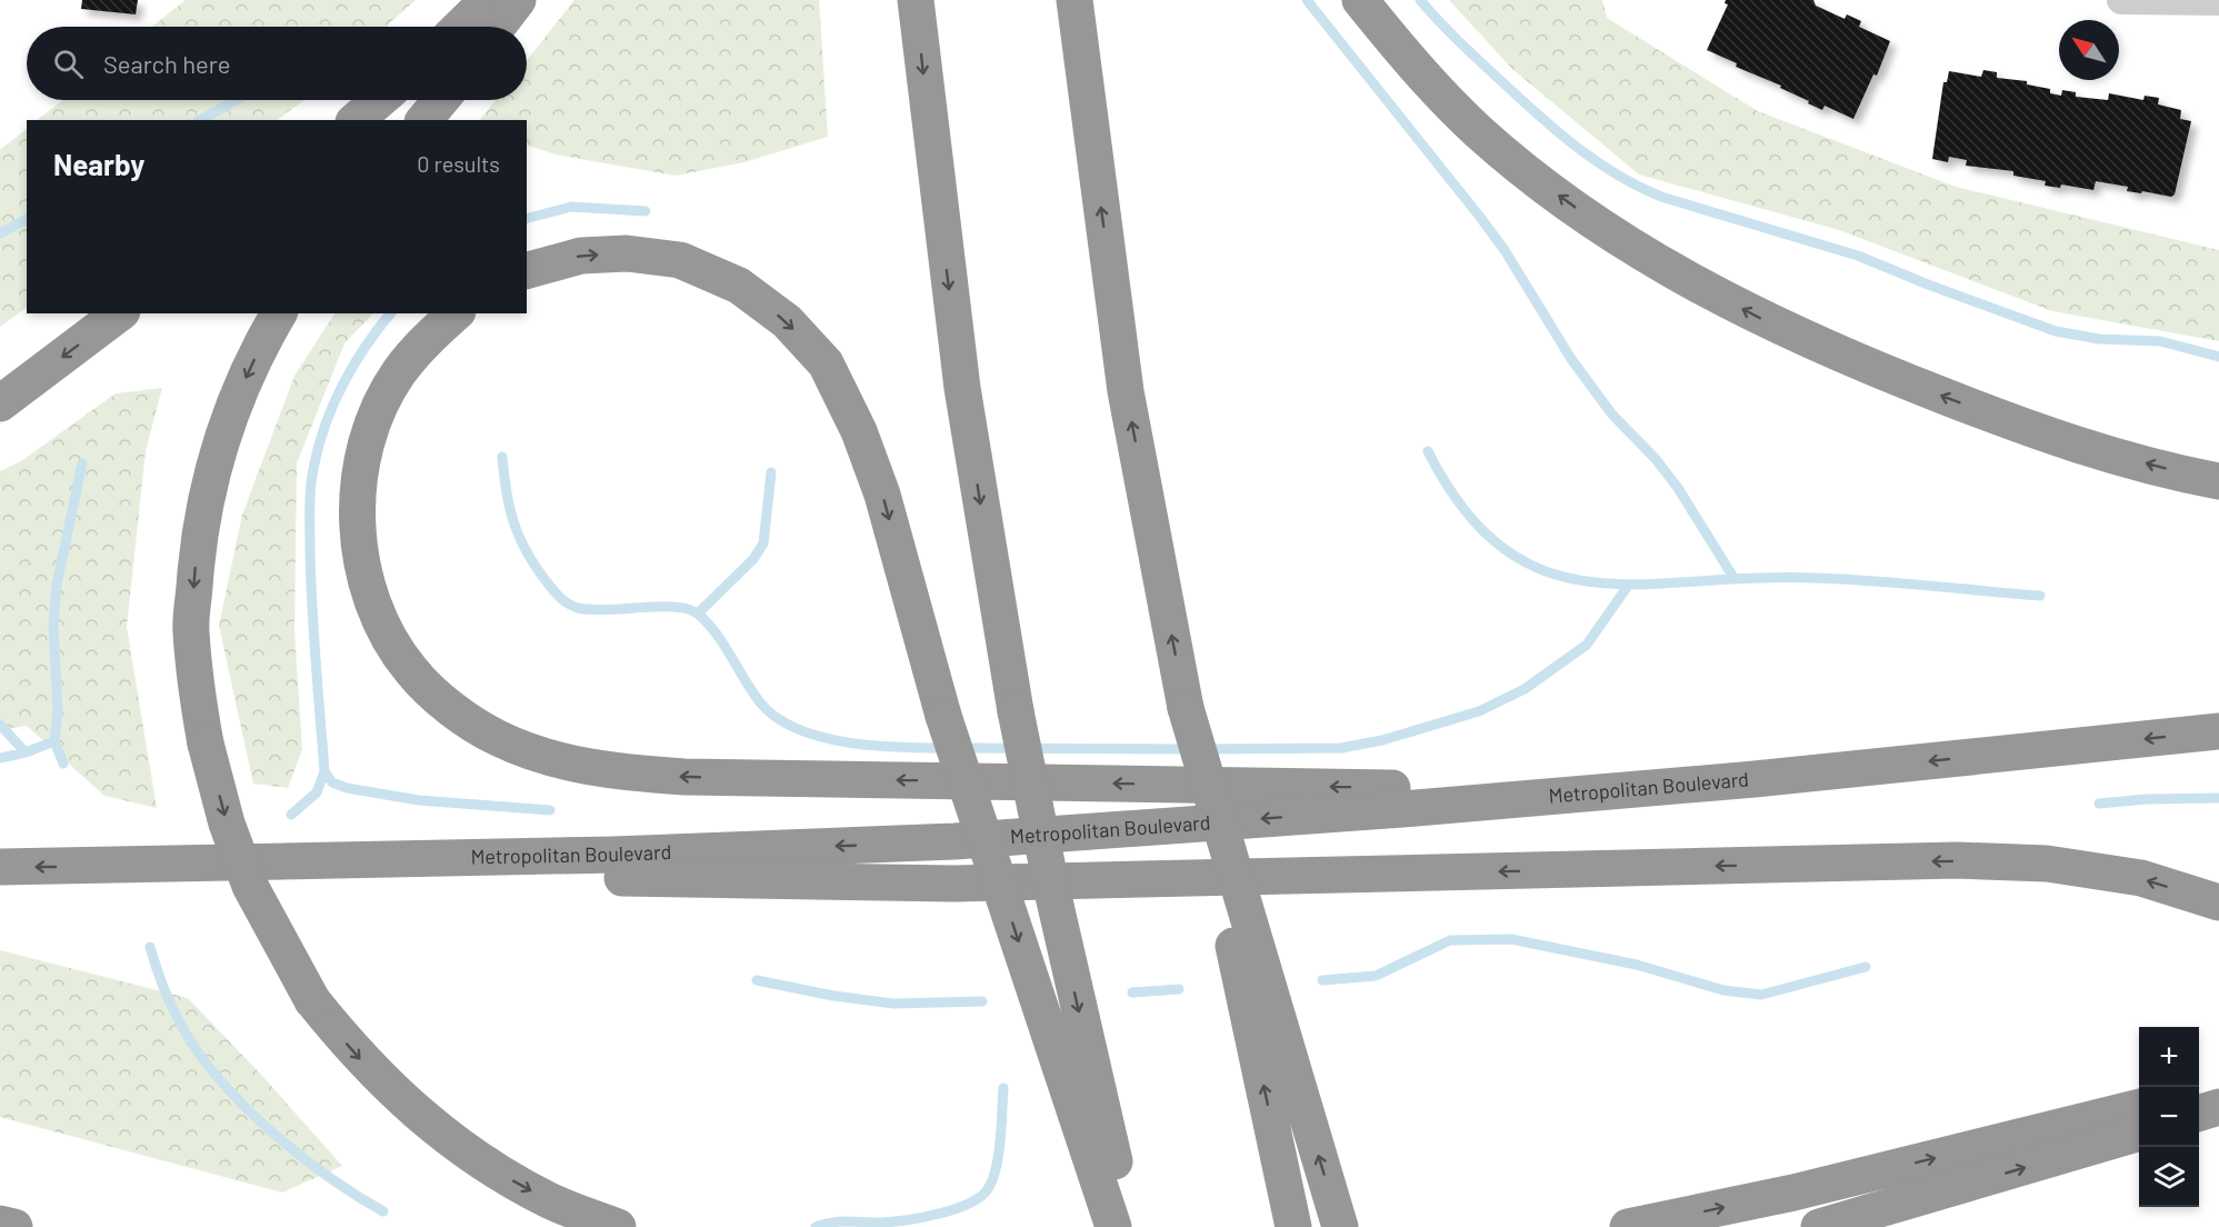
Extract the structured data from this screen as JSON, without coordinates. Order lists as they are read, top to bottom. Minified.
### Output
{"streets":{"highway":["Metropolitan Boulevard"]},"north":"top left","page":{"search":"Search here","heading":["Nearby","0 results"],"map_buttons":["+","−"]}}
